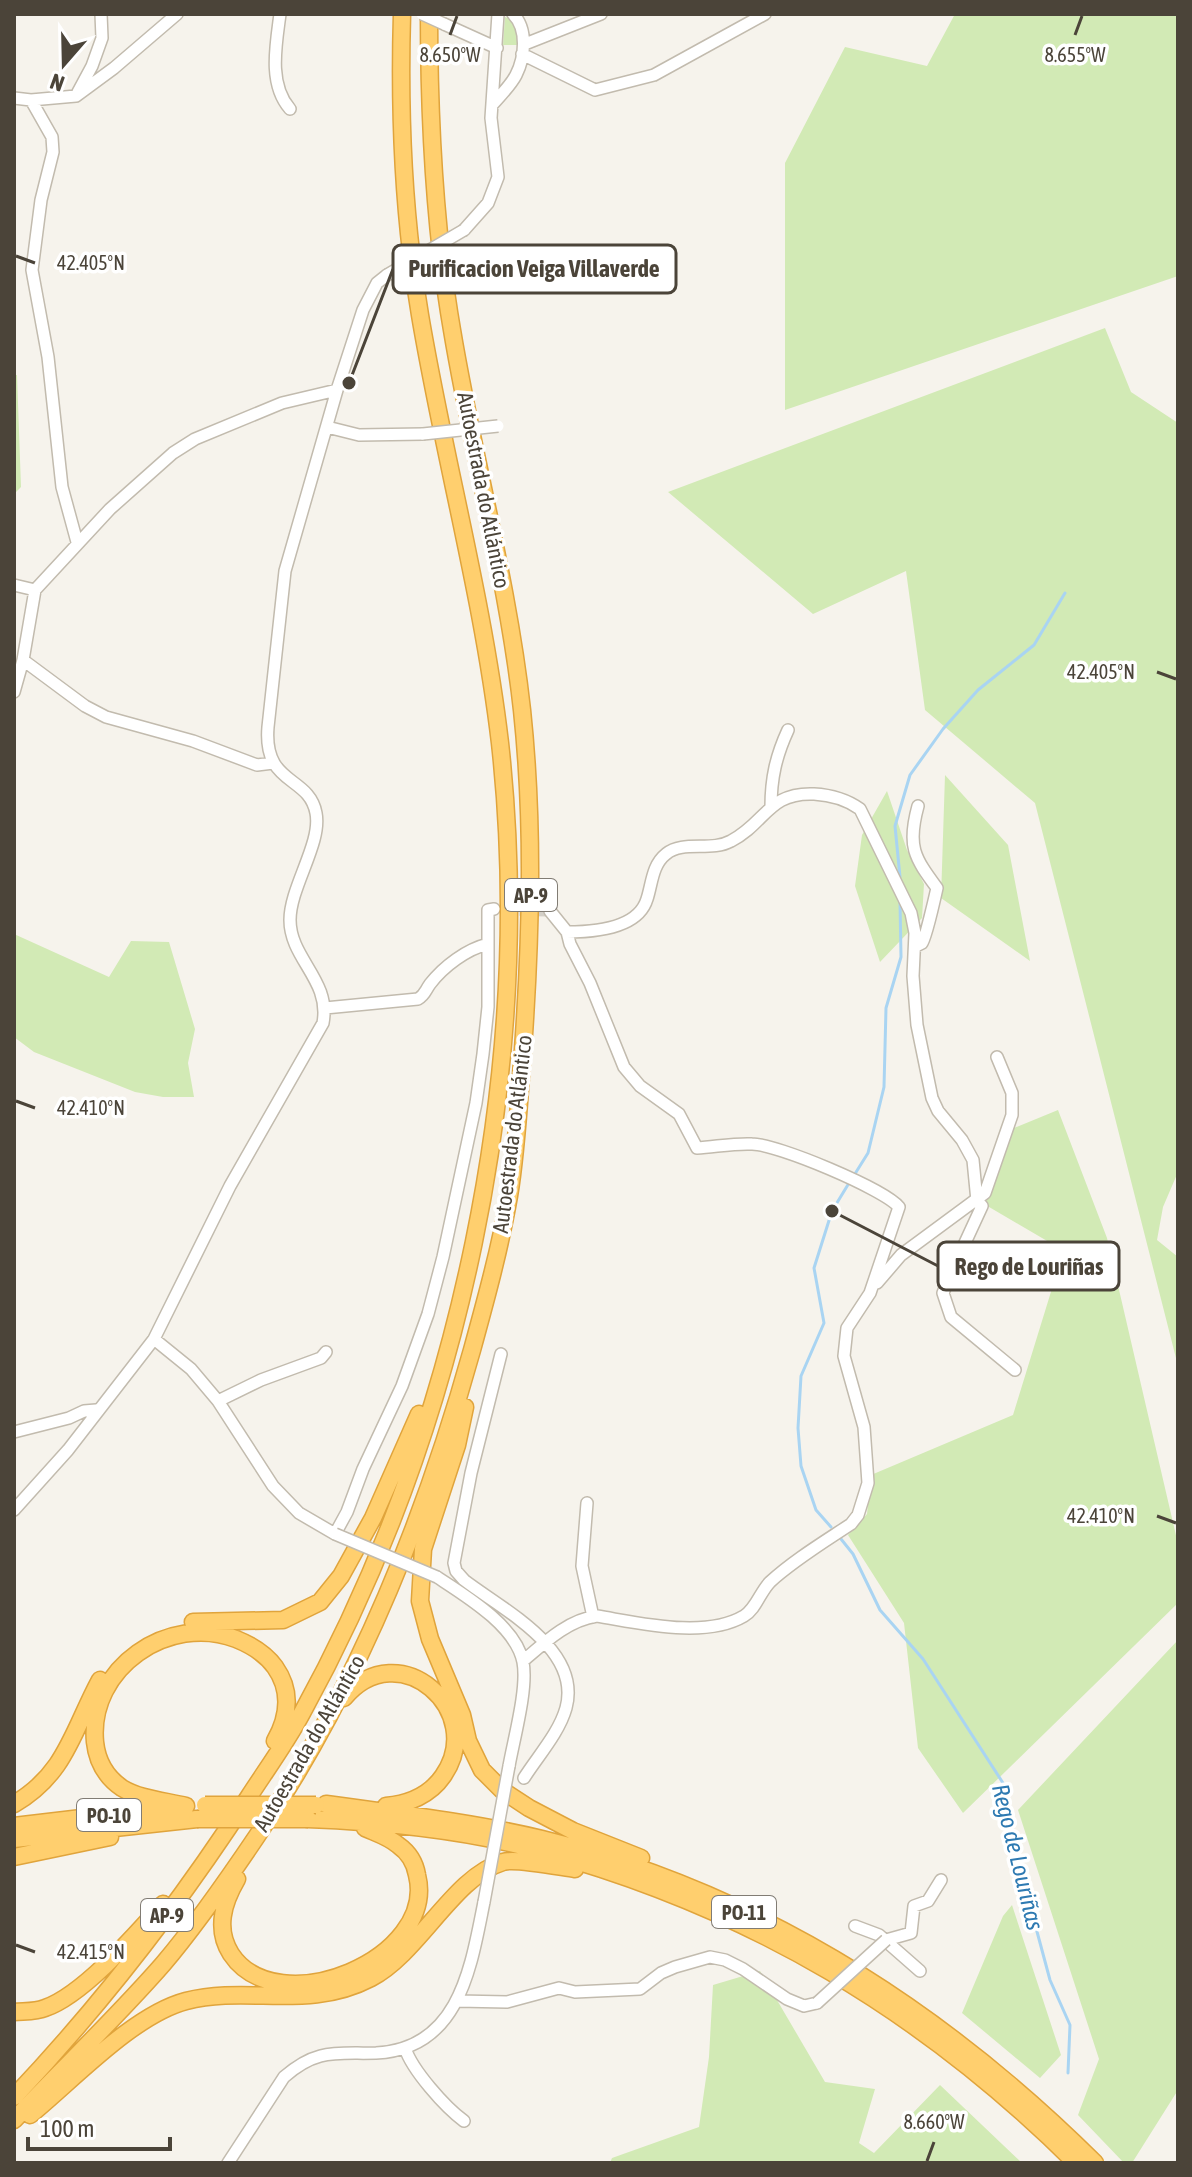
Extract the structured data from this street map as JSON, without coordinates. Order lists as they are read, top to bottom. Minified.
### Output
{"streets":{"highway":["Autoestrada do Atlántico","AP-9","PO-10","PO-11"]},"crossings":[["PO-10","PO-11"]],"water":["Rego de Louriñas"],"places":["Purificacion Veiga Villaverde","Rego de Louriñas"],"scale_bar":"100 m","north":"bottom","coordinates":["8.655°W","8.650°W","42.405°N","42.410°N","42.415°N","8.660°W"]}
